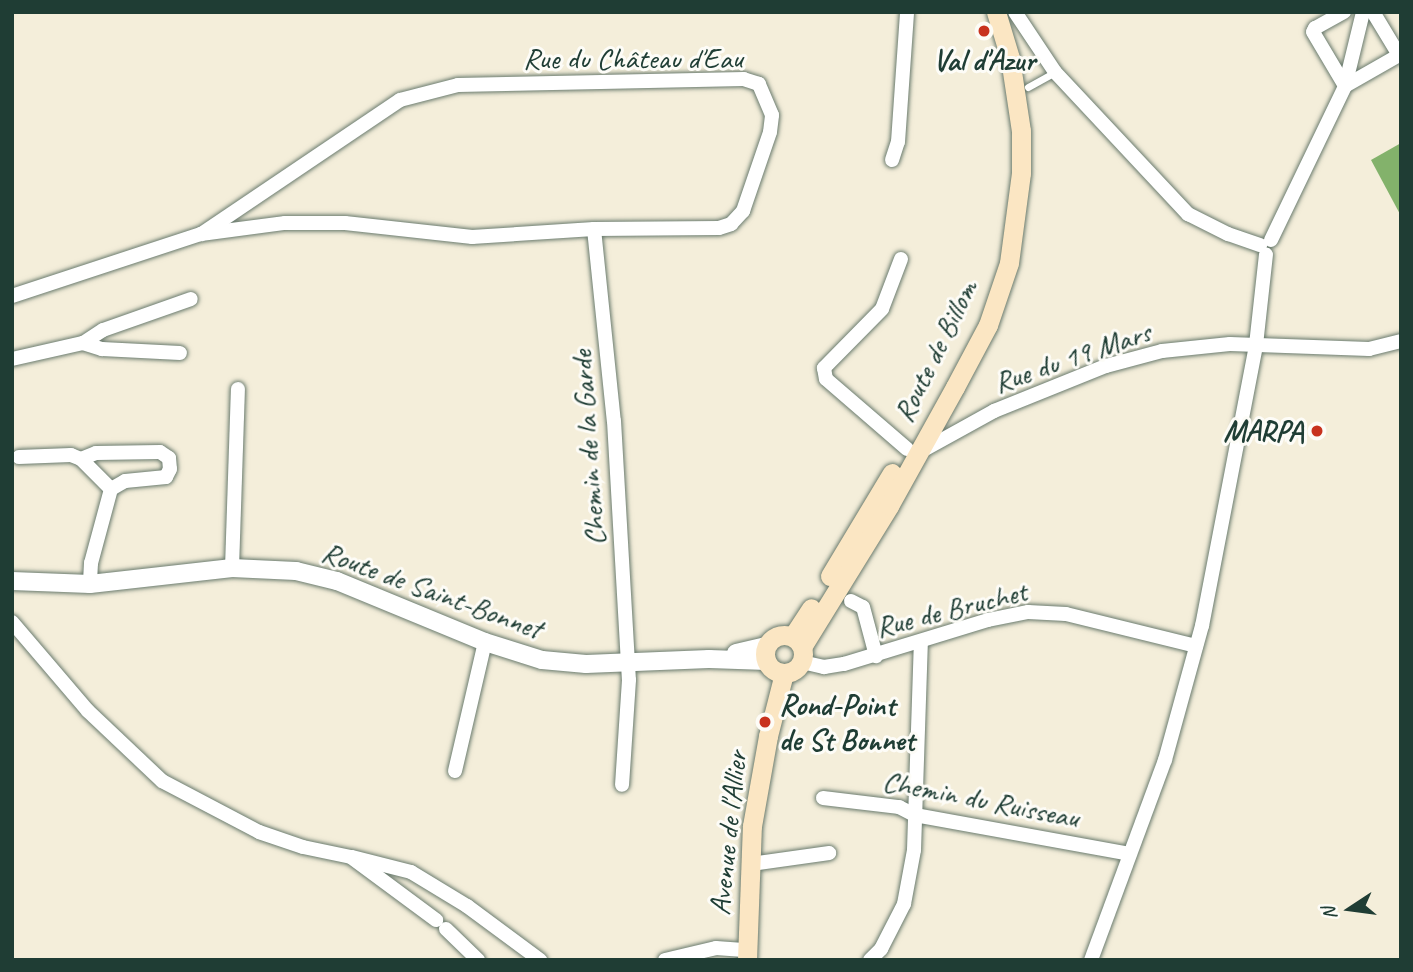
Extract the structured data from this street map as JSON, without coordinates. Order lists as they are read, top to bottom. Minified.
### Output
{"streets":{"main road":["Route de Billom","Avenue de l'Allier"],"street":["Rue du Château d'Eau","Rue du 19 Mars","Chemin de la Garde","Route de Saint-Bonnet","Rue de Bruchet","Chemin du Ruisseau"]},"crossings":[["Rue du Château d'Eau","Chemin de la Garde"],["Route de Billom","Rue du 19 Mars"],["Route de Billom","Route de Saint-Bonnet"],["Route de Billom","Rue de Bruchet"],["Route de Billom","Avenue de l'Allier"],["Chemin de la Garde","Route de Saint-Bonnet"],["Route de Saint-Bonnet","Rue de Bruchet"],["Route de Saint-Bonnet","Avenue de l'Allier"],["Rue de Bruchet","Avenue de l'Allier"]],"places":["Val d'Azur","MARPA","Rond-Point de St Bonnet"],"north":"left"}
